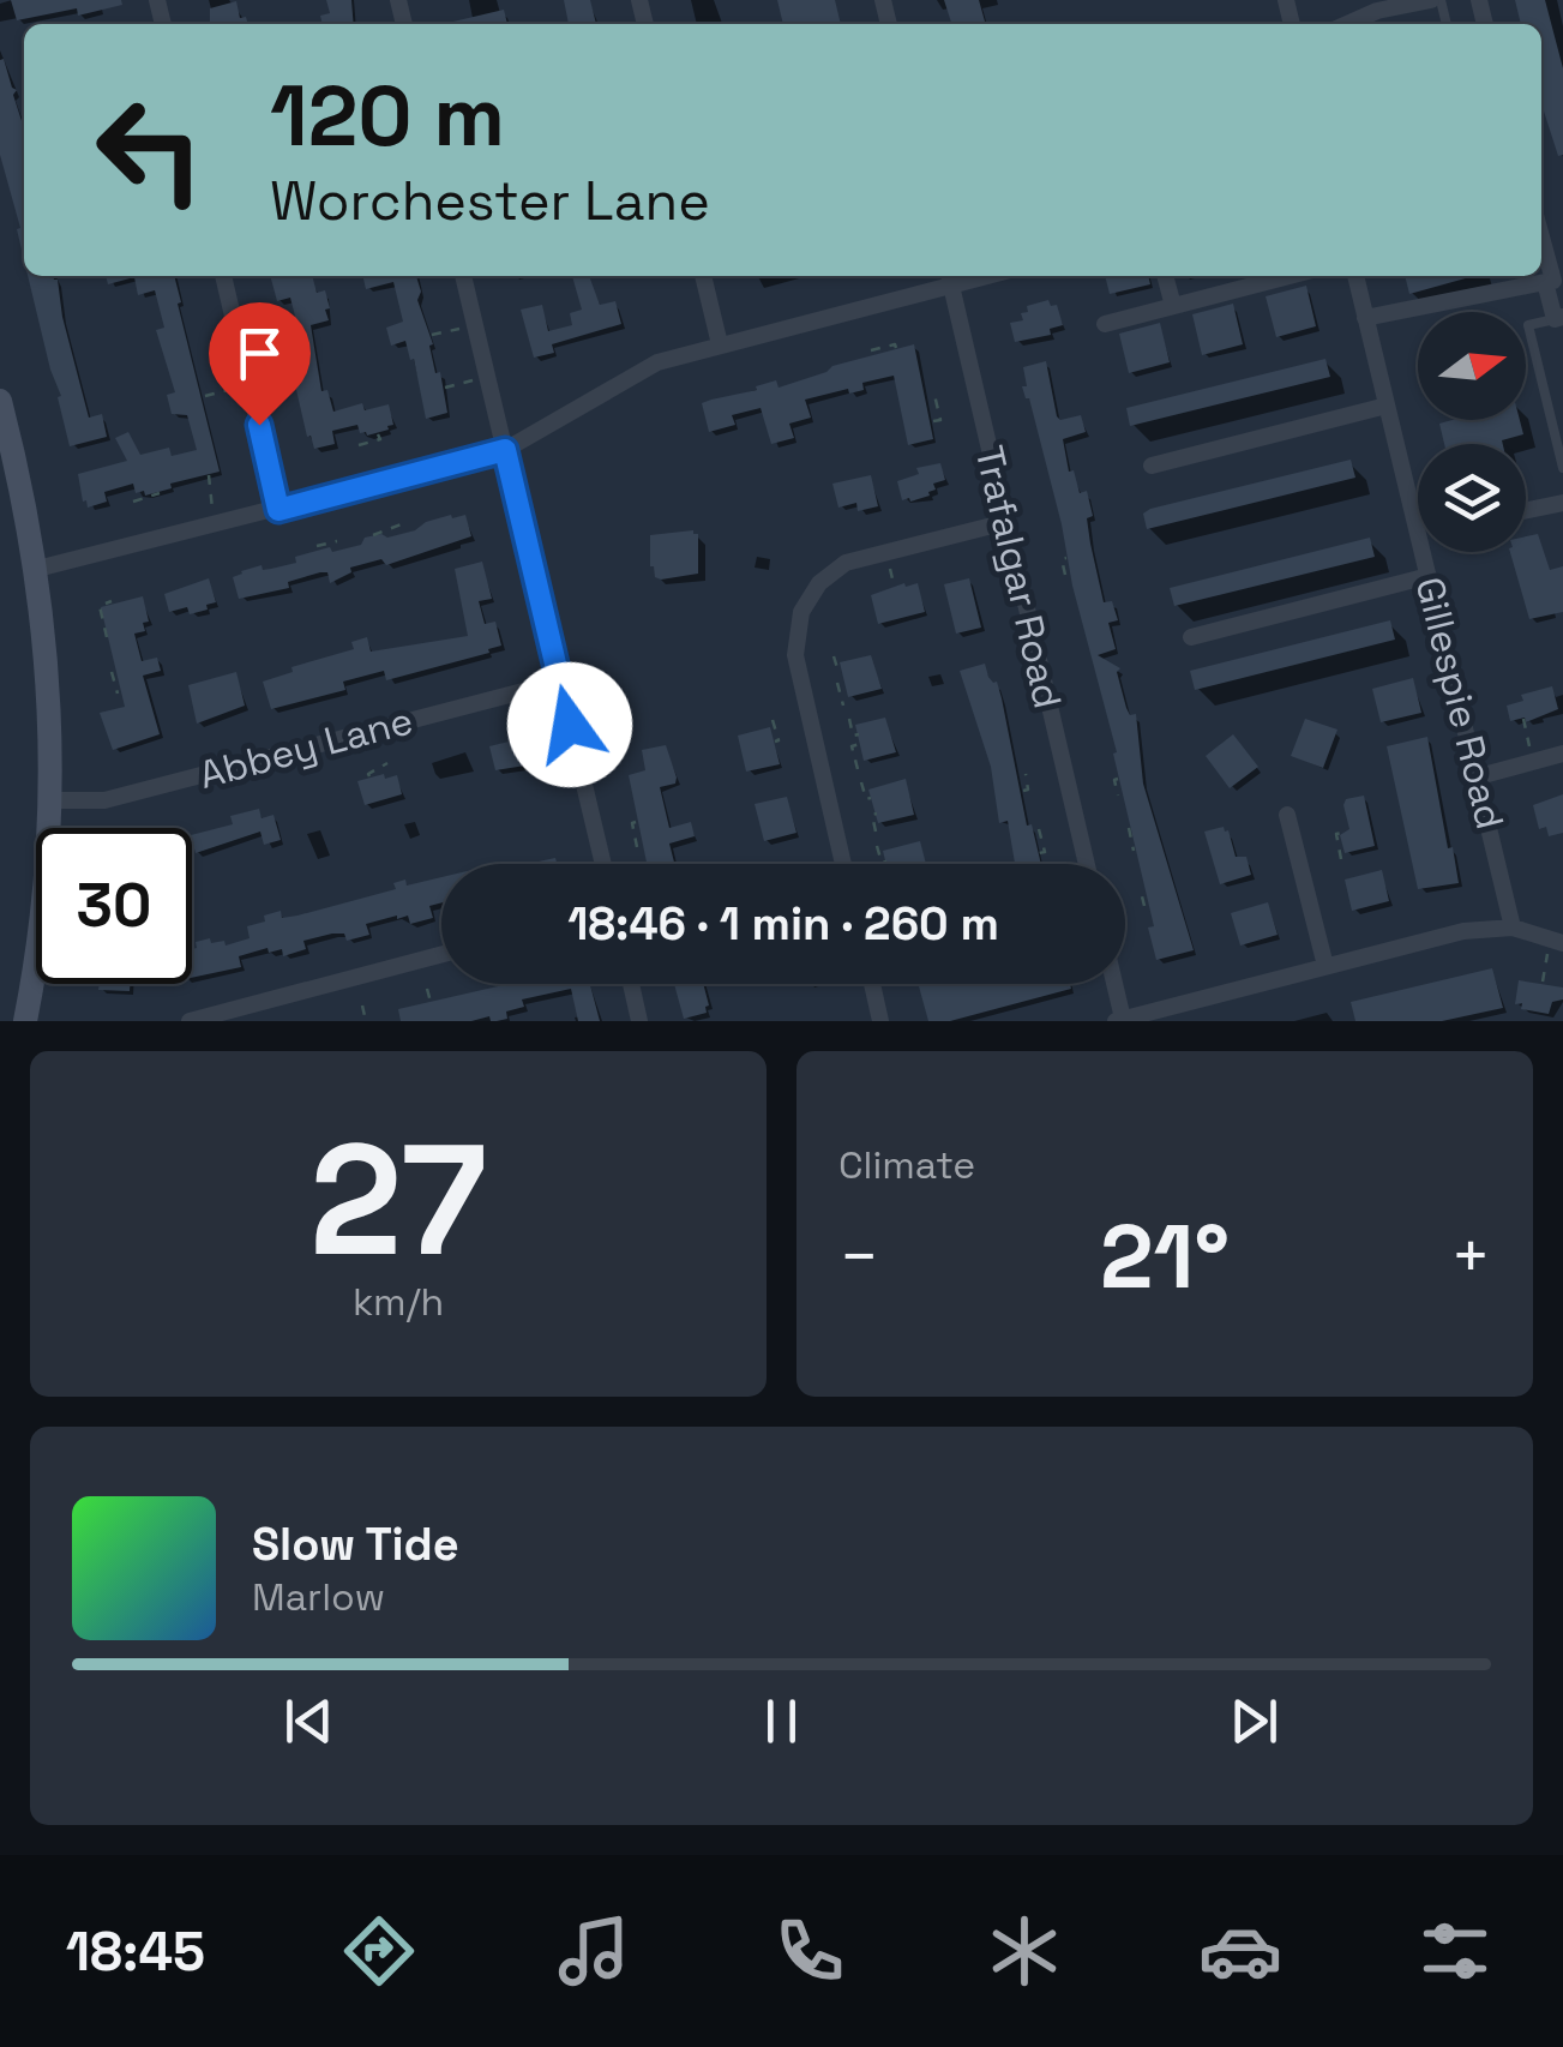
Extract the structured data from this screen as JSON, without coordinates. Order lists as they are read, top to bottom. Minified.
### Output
{"streets":{"street":["Trafalgar Road","Gillespie Road","Abbey Lane"]},"north":"right","page":{"turn":["120 m","Worchester Lane"],"limit":"30","trip":"18:46 · 1 min · 260 m","tile":[["27","km/h"],"Climate"],"heat":["−","21°","+"],"song":["Slow Tide","Marlow"],"tabs":"18:45"}}
